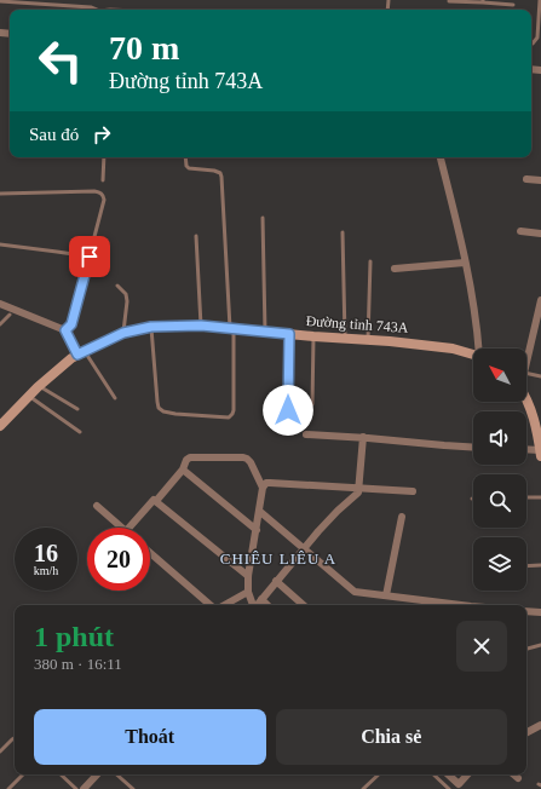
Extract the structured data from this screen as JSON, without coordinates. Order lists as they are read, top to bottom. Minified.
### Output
{"streets":{"main road":["Đường tỉnh 743A"]},"districts":["CHIÊU LIÊU A"],"north":"top left","page":{"turn":["70 m","Đường tỉnh 743A"],"then":"Sau đó","speed":"16 km/h","limit":"20","heading":["1 phút","380 m · 16:11"],"buttons":["Thoát","Chia sẻ"]}}
